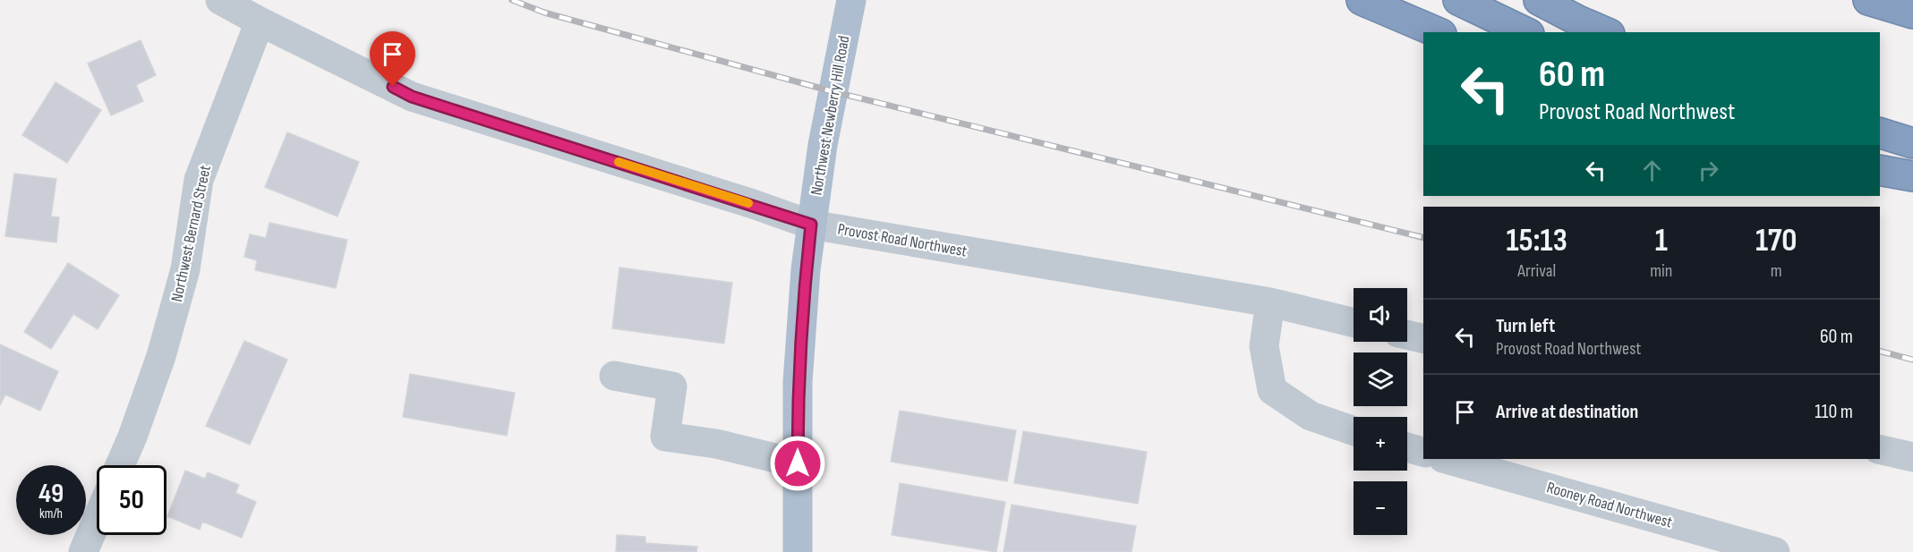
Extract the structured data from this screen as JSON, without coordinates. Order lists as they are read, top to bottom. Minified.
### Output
{"streets":{"main road":["Northwest Newberry Hill Road"],"street":["Northwest Bernard Street","Provost Road Northwest","Rooney Road Northwest"]},"crossings":[["Northwest Newberry Hill Road","Provost Road Northwest"],["Northwest Bernard Street","Provost Road Northwest"]],"page":{"turn":["60 m","Provost Road Northwest"],"eta":["15:13","Arrival","1","min","170","m"],"map_buttons":["+","−"],"list":[{"name":"Turn left","note":"Provost Road Northwest","value":"60 m"},{"name":"Arrive at destination","value":"110 m"}],"speed":"49 km/h","limit":"50"}}
